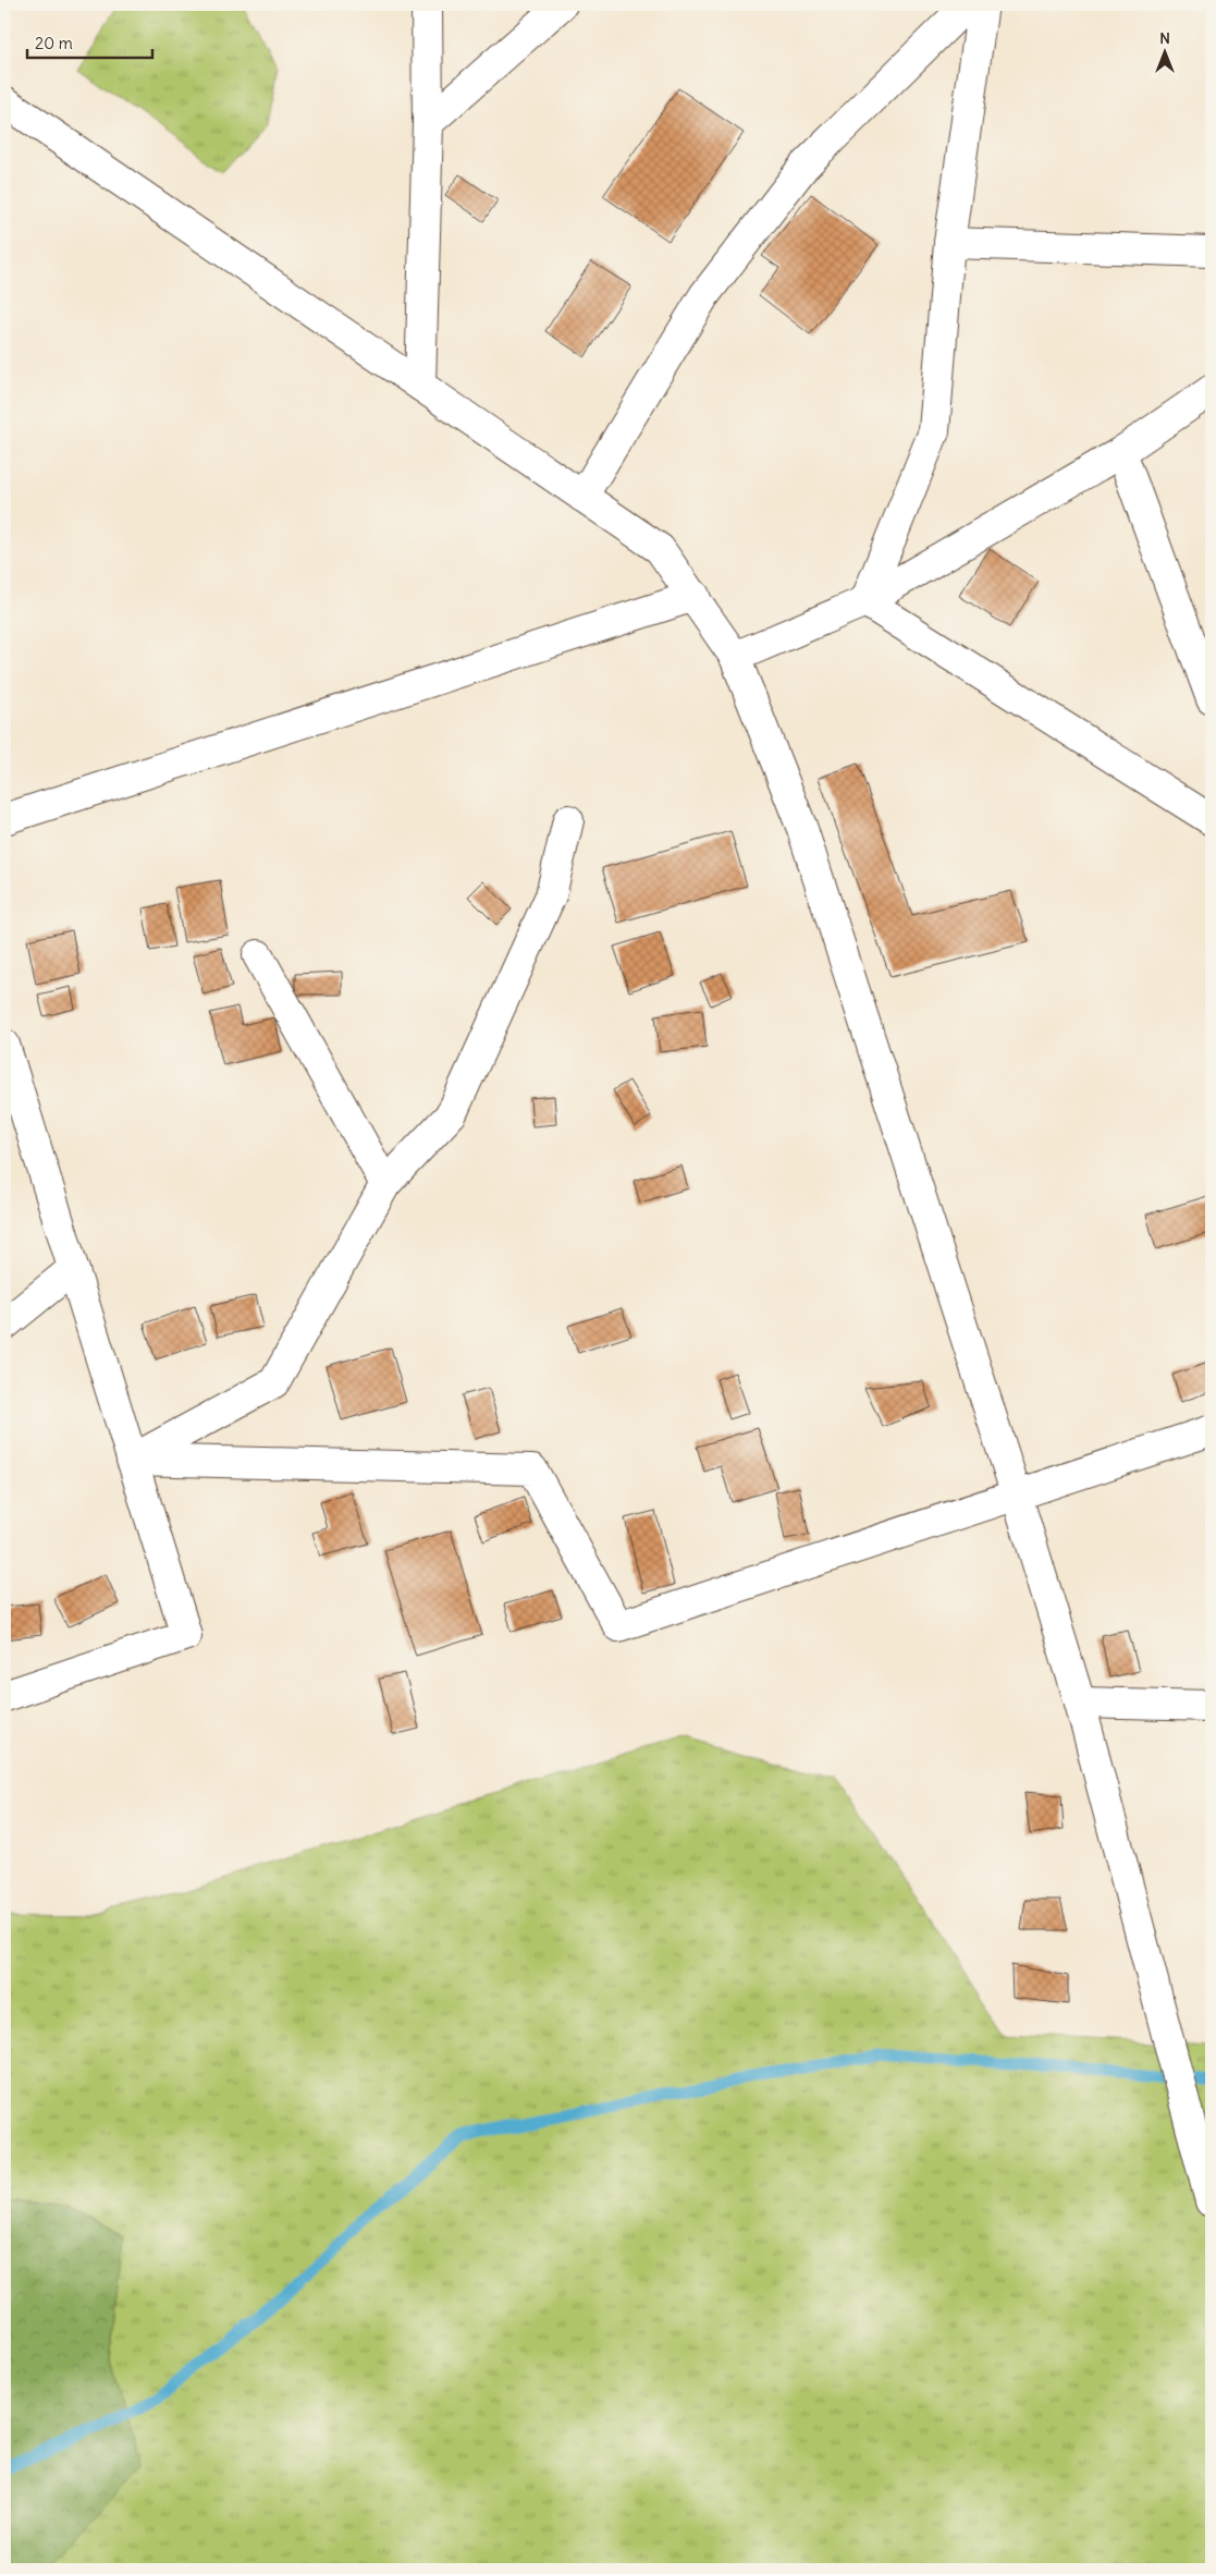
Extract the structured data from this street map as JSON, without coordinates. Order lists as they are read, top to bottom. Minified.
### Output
{"scale_bar":"20 m","north":"top"}
